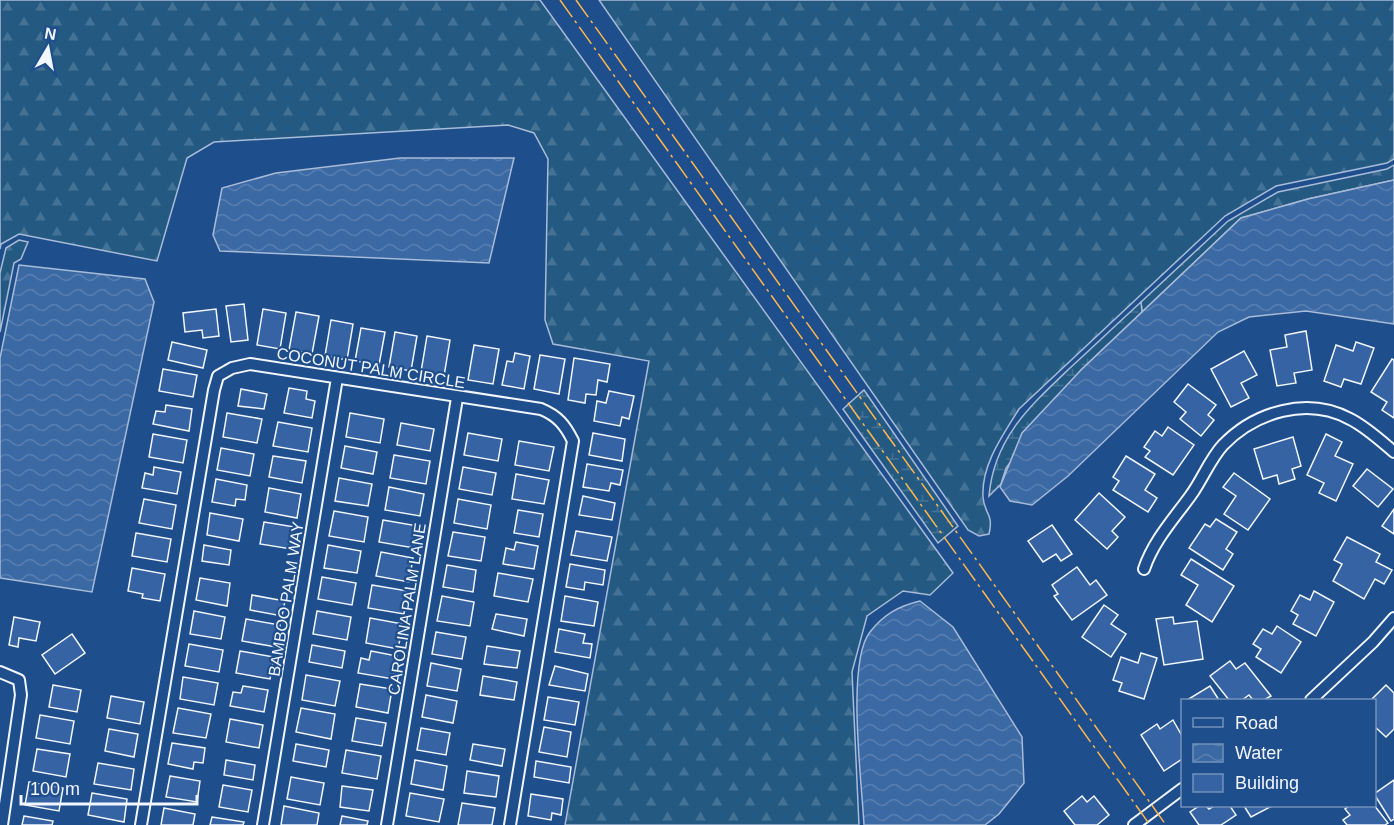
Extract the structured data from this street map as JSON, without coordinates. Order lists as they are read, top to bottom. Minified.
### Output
{"streets":{"street":["COCONUT PALM CIRCLE","BAMBOO PALM WAY","CAROLINA PALM LANE"]},"crossings":[["COCONUT PALM CIRCLE","BAMBOO PALM WAY"],["COCONUT PALM CIRCLE","CAROLINA PALM LANE"]],"legend":["Road","Water","Building"],"scale_bar":"100 m","north":"top"}
